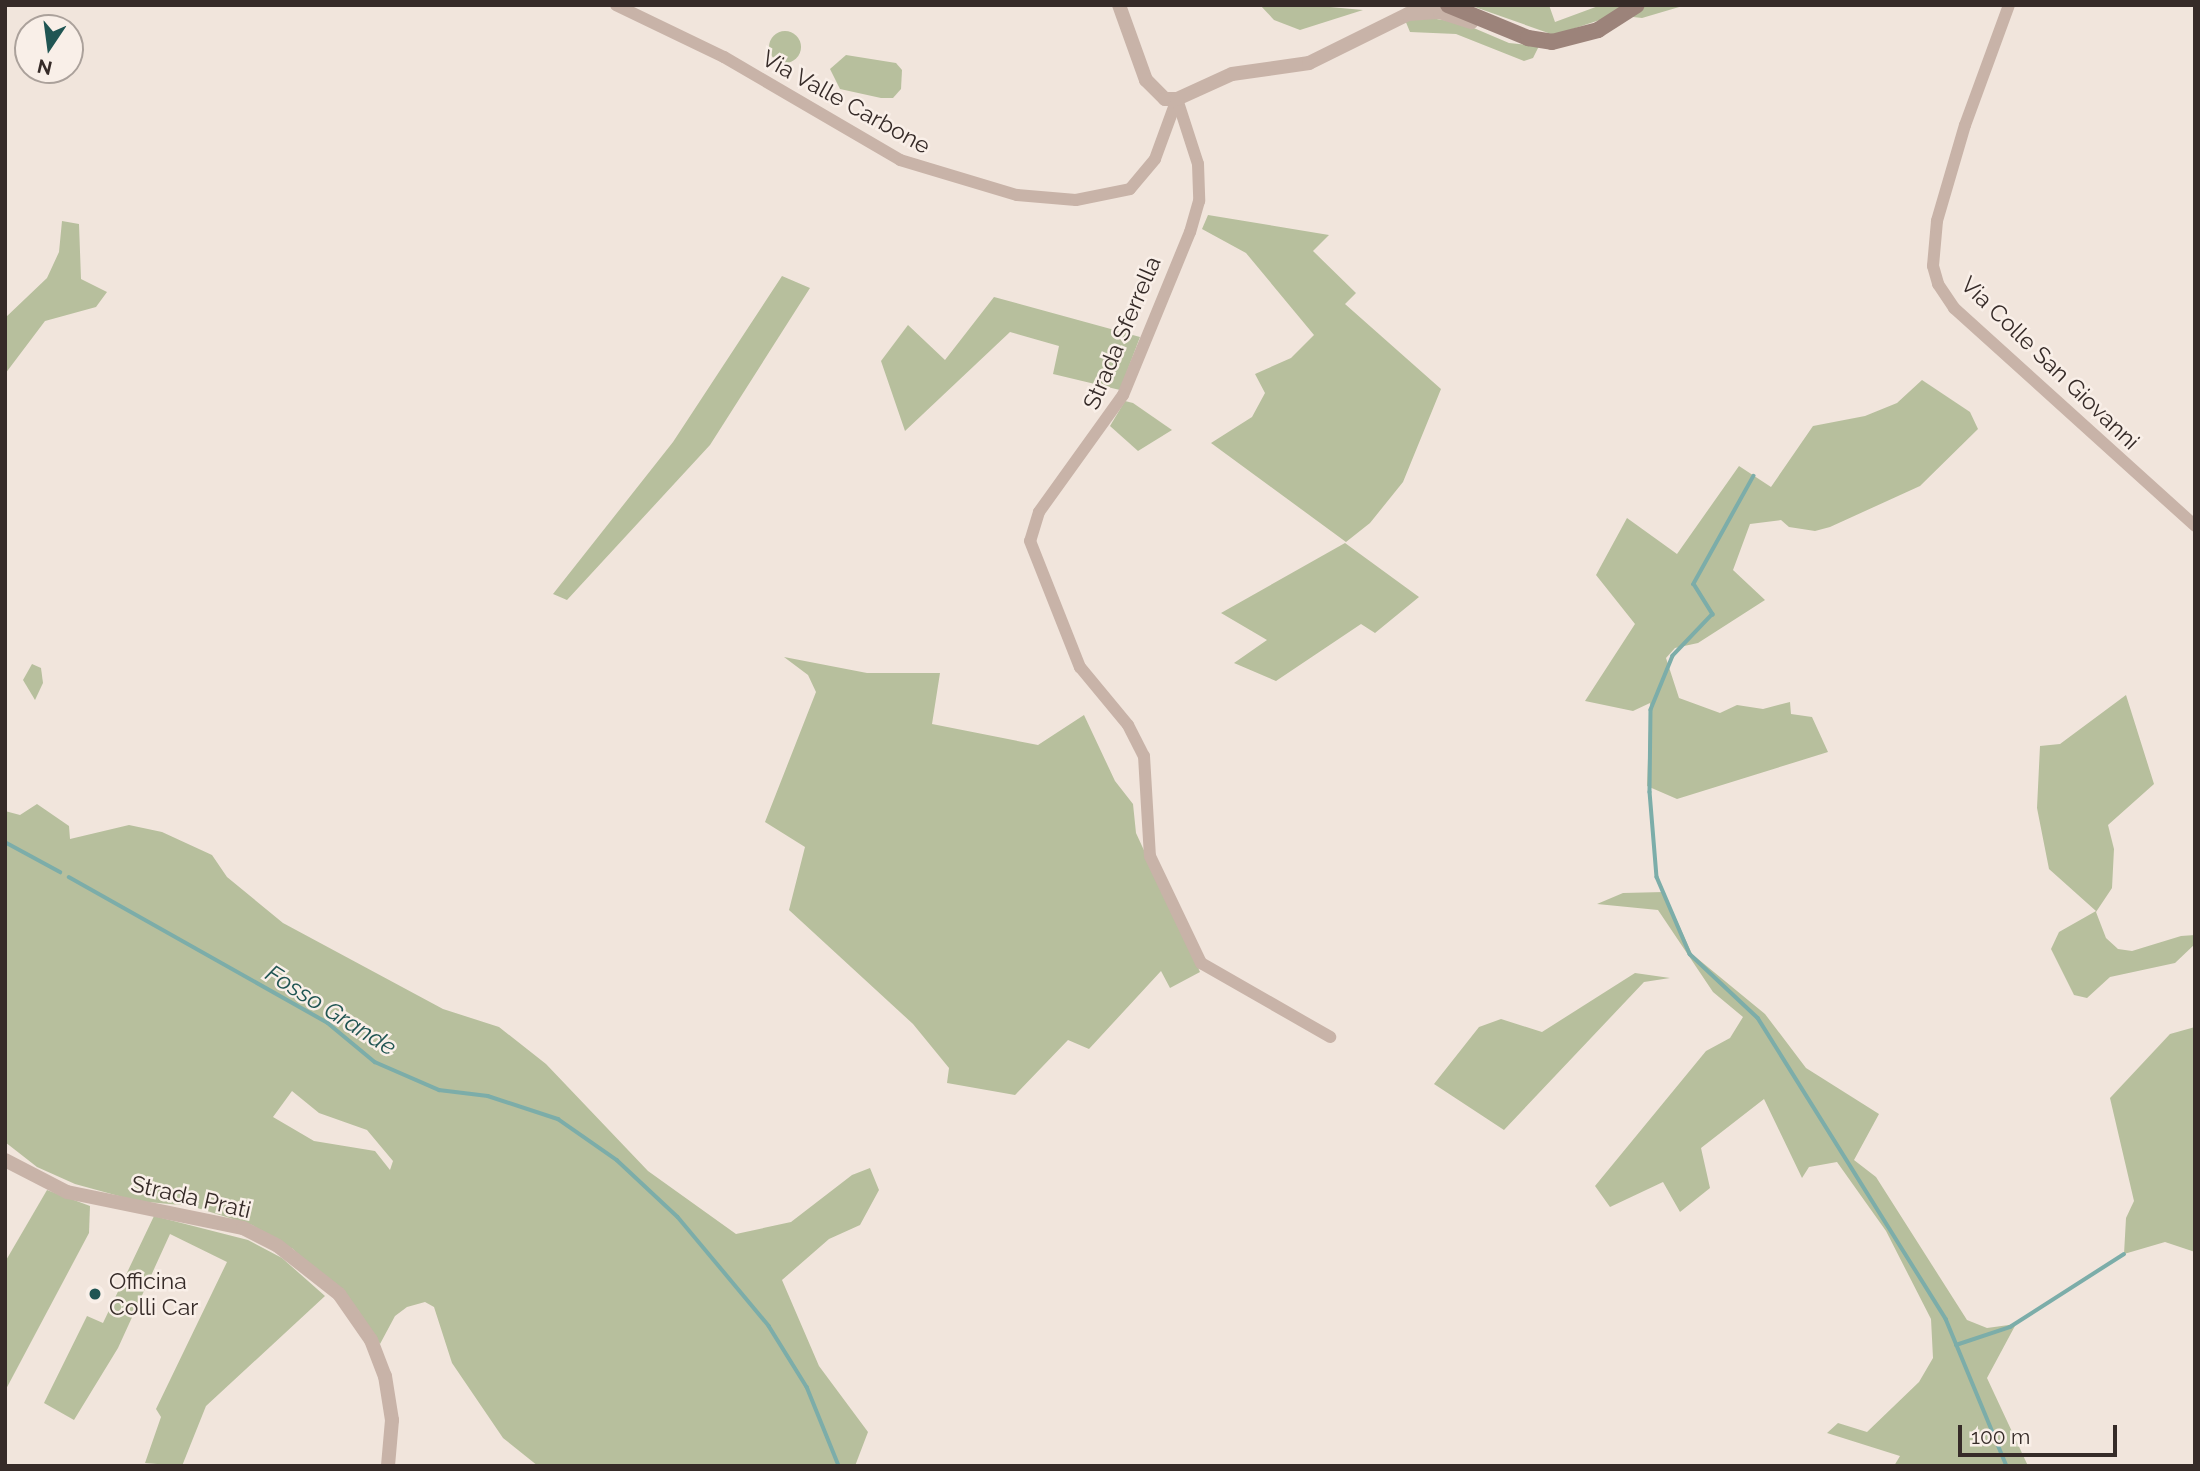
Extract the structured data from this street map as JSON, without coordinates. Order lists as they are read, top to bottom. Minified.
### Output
{"streets":{"street":["Via Valle Carbone","Strada Sferrella","Via Colle San Giovanni","Strada Prati"]},"crossings":[["Via Valle Carbone","Strada Sferrella"]],"water":["Fosso Grande"],"places":["Officina Colli Car"],"scale_bar":"100 m","north":"bottom"}
